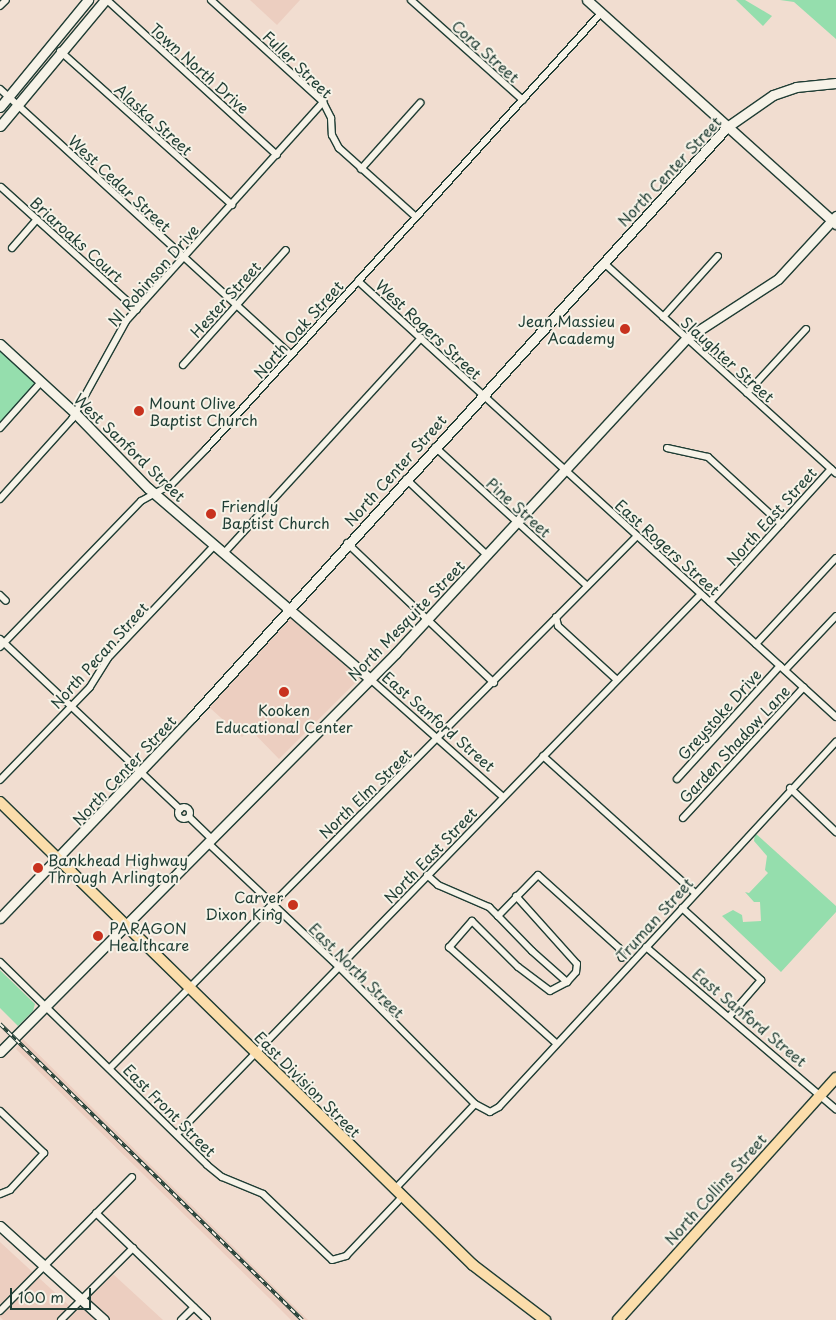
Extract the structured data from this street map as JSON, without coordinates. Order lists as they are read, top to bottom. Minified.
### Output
{"streets":{"main road":["North Center Street","West Sanford Street","North Mesquite Street","East Sanford Street","East Division Street","North Collins Street"],"street":["Cora Street","Fuller Street","Town North Drive","Alaska Street","West Cedar Street","Briaroaks Court","Nl Robinson Drive","Hester Street","North Oak Street","West Rogers Street","Slaughter Street","Pine Street","North East Street","East Rogers Street","North Pecan Street","Greystoke Drive","Garden Shadow Lane","North Elm Street","Truman Street","East North Street","East Front Street"]},"crossings":[["Cora Street","North Oak Street"],["Fuller Street","Nl Robinson Drive"],["Fuller Street","North Oak Street"],["Town North Drive","Nl Robinson Drive"],["Alaska Street","Nl Robinson Drive"],["North Center Street","West Rogers Street"],["North Center Street","Slaughter Street"],["North Center Street","West Sanford Street"],["North Center Street","Pine Street"],["North Center Street","East Rogers Street"],["North Center Street","East Sanford Street"],["North Center Street","East North Street"],["North Center Street","East Division Street"],["West Cedar Street","Nl Robinson Drive"],["West Cedar Street","Hester Street"],["West Cedar Street","North Oak Street"],["Briaroaks Court","Nl Robinson Drive"],["Nl Robinson Drive","West Sanford Street"],["North Oak Street","West Rogers Street"],["North Oak Street","West Sanford Street"],["West Rogers Street","East Rogers Street"],["Slaughter Street","North East Street"],["Slaughter Street","North Mesquite Street"],["West Sanford Street","North Pecan Street"],["West Sanford Street","East Sanford Street"],["Pine Street","North Mesquite Street"],["Pine Street","North Elm Street"],["North East Street","East Rogers Street"],["North East Street","East Sanford Street"],["North East Street","East North Street"],["North East Street","East Division Street"],["North East Street","East Front Street"],["East Rogers Street","North Mesquite Street"],["East Rogers Street","Greystoke Drive"],["East Rogers Street","Garden Shadow Lane"],["East Rogers Street","North Elm Street"],["North Mesquite Street","East Sanford Street"],["North Mesquite Street","East North Street"],["North Mesquite Street","East Division Street"],["North Mesquite Street","East Front Street"],["East Sanford Street","North Elm Street"],["East Sanford Street","Truman Street"],["East Sanford Street","North Collins Street"],["North Elm Street","East North Street"],["North Elm Street","East Division Street"],["North Elm Street","East Front Street"],["Truman Street","East North Street"],["East Division Street","East Front Street"]],"places":["Jean Massieu Academy","Mount Olive Baptist Church","Friendly Baptist Church","Kooken Educational Center","Bankhead Highway Through Arlington","Carver Dixon King","PARAGON Healthcare"],"scale_bar":"100 m"}
